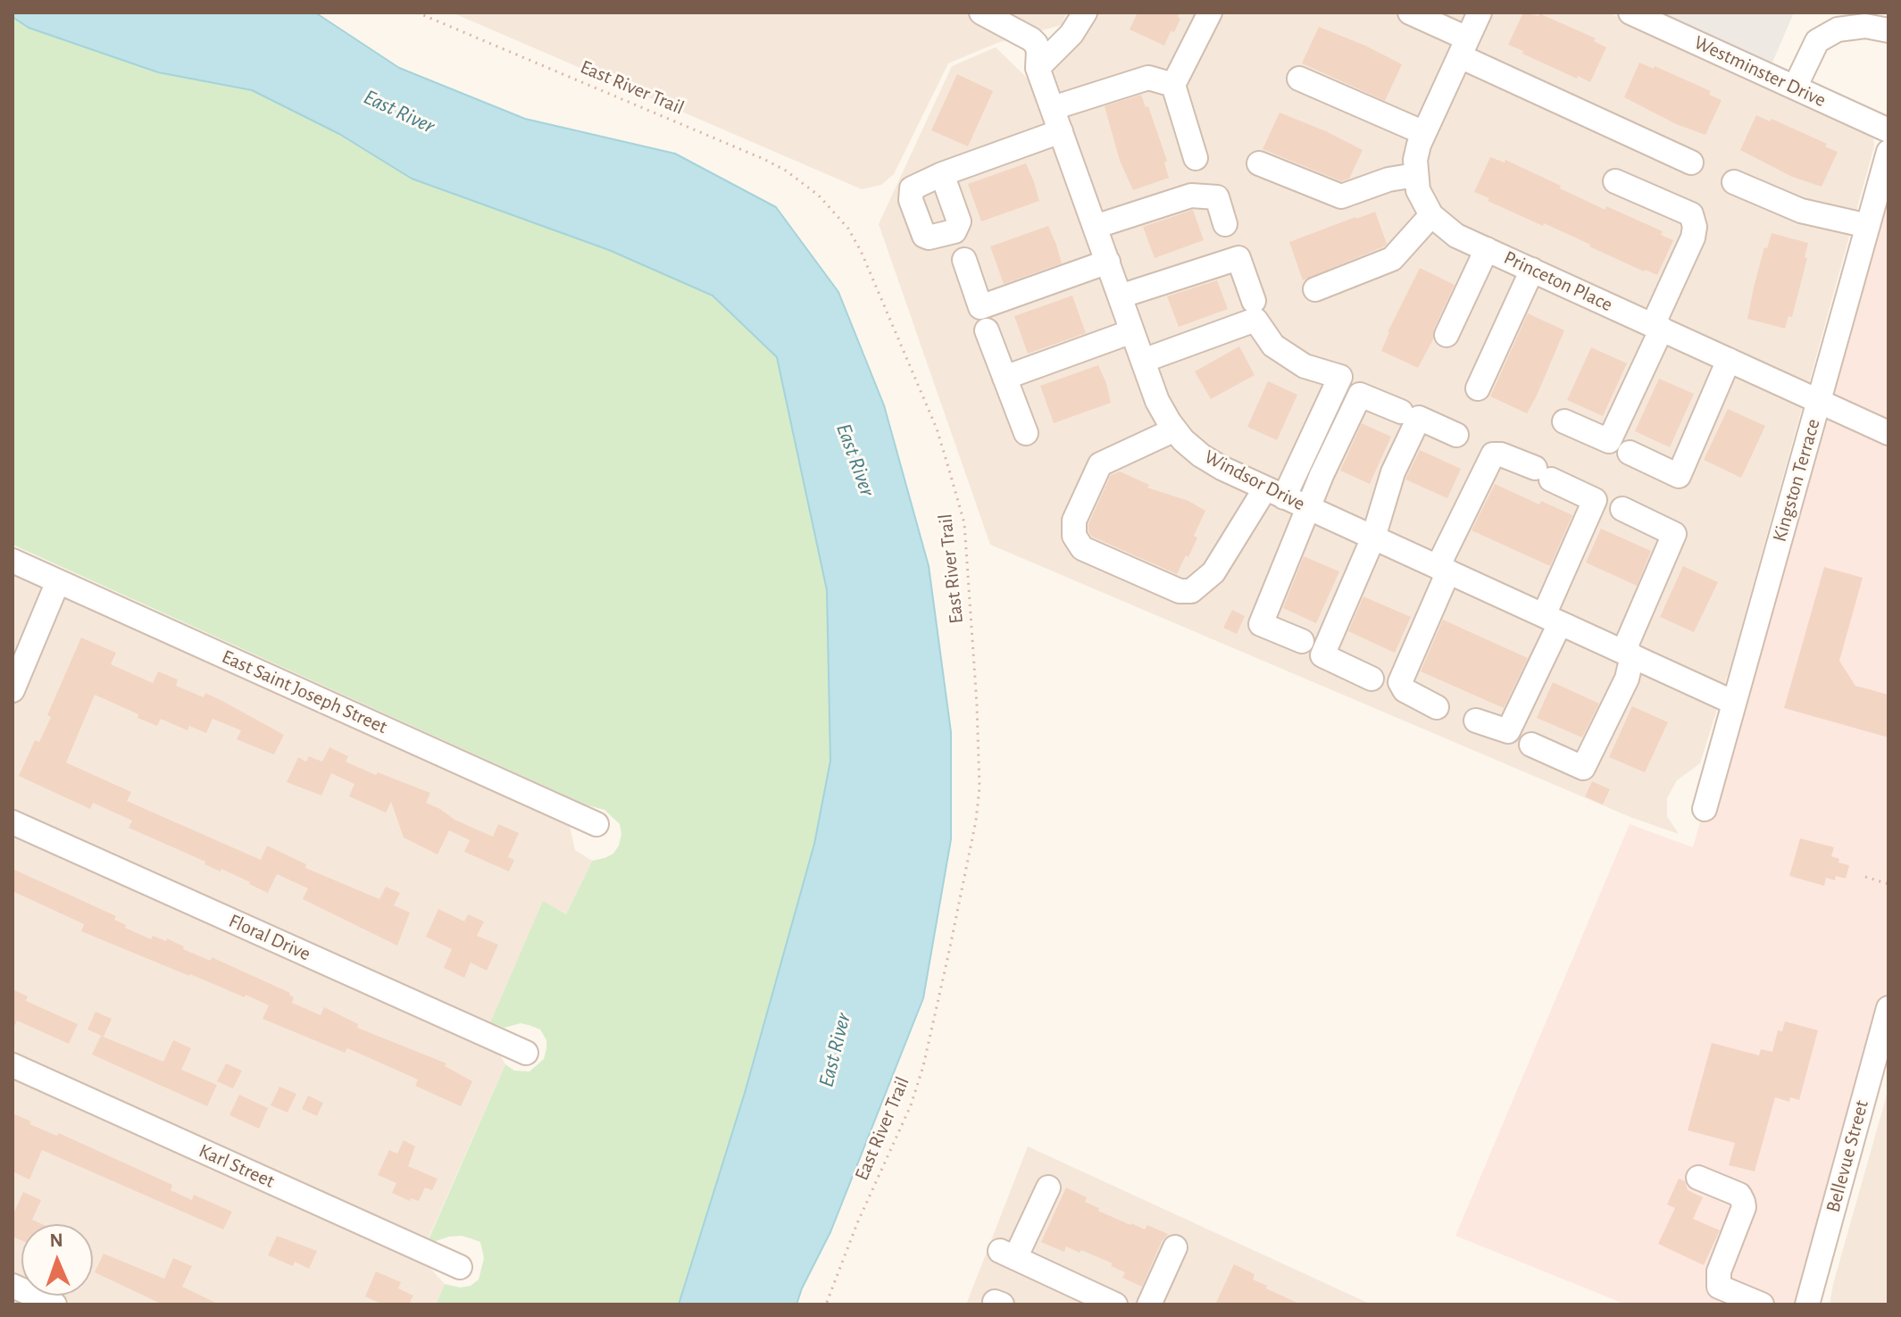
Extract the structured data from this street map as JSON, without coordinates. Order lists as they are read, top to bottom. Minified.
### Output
{"streets":{"street":["Westminster Drive","Princeton Place","Windsor Drive","Kingston Terrace","East Saint Joseph Street","Floral Drive","Bellevue Street","Karl Street"],"path":["East River Trail"]},"crossings":[["Princeton Place","Kingston Terrace"],["Windsor Drive","Kingston Terrace"]],"water":["East River"],"north":"top"}
